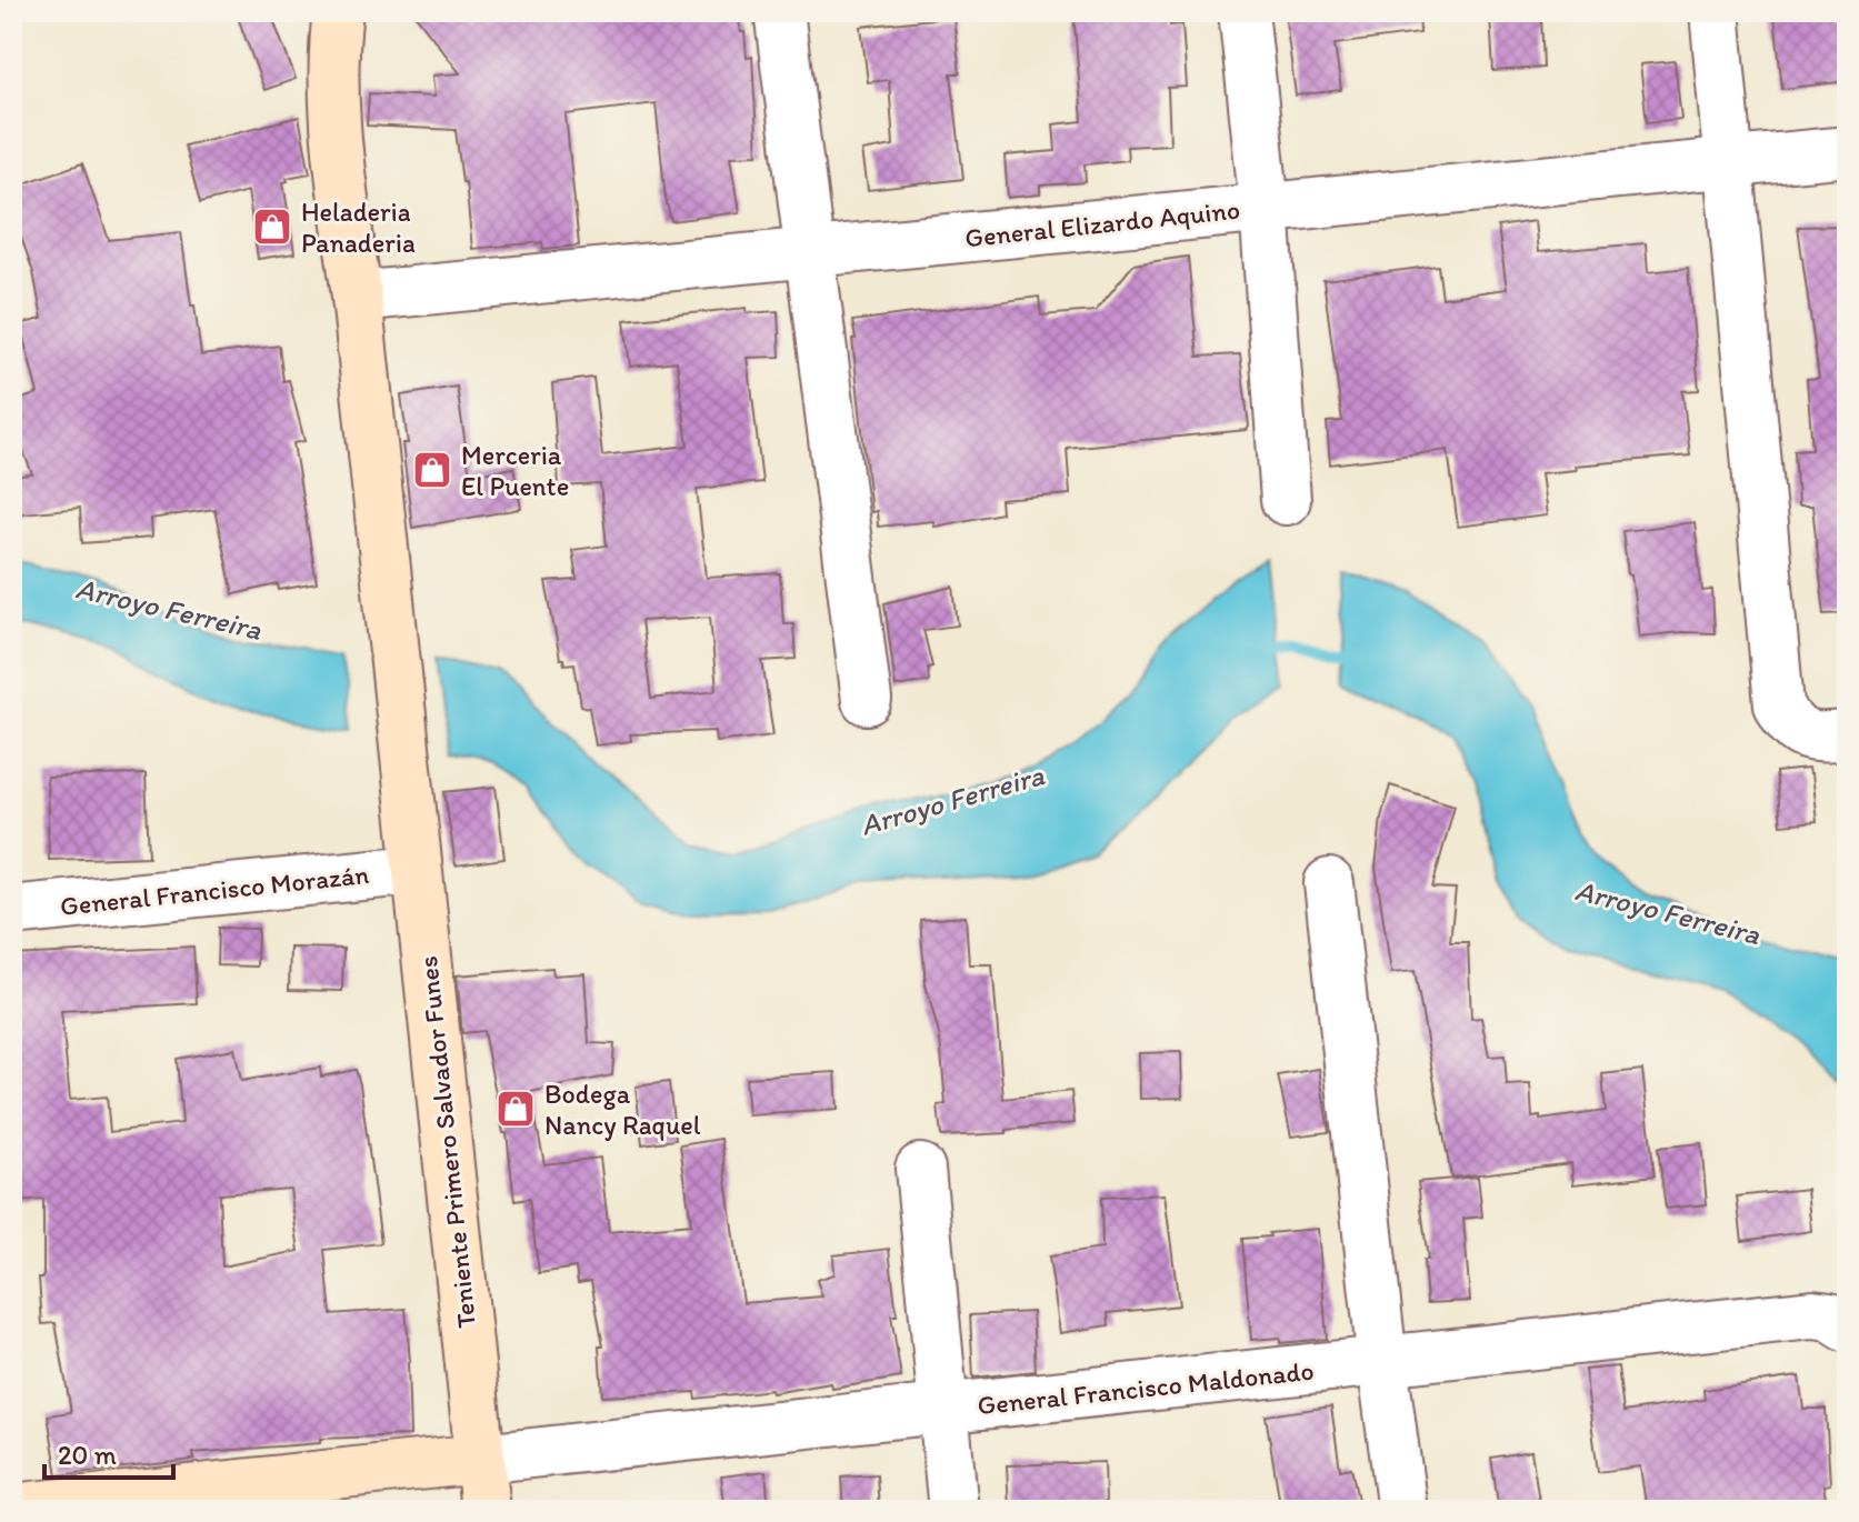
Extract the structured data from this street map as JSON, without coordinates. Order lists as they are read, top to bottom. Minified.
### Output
{"streets":{"street":["General Elizardo Aquino","General Francisco Morazán","Teniente Primero Salvador Funes","General Francisco Maldonado"]},"crossings":[["General Elizardo Aquino","Teniente Primero Salvador Funes"],["General Francisco Morazán","Teniente Primero Salvador Funes"],["Teniente Primero Salvador Funes","General Francisco Maldonado"]],"water":["Arroyo Ferreira"],"places":{"shop":["Heladeria Panaderia","Merceria El Puente","Bodega Nancy Raquel"]},"scale_bar":"20 m"}
